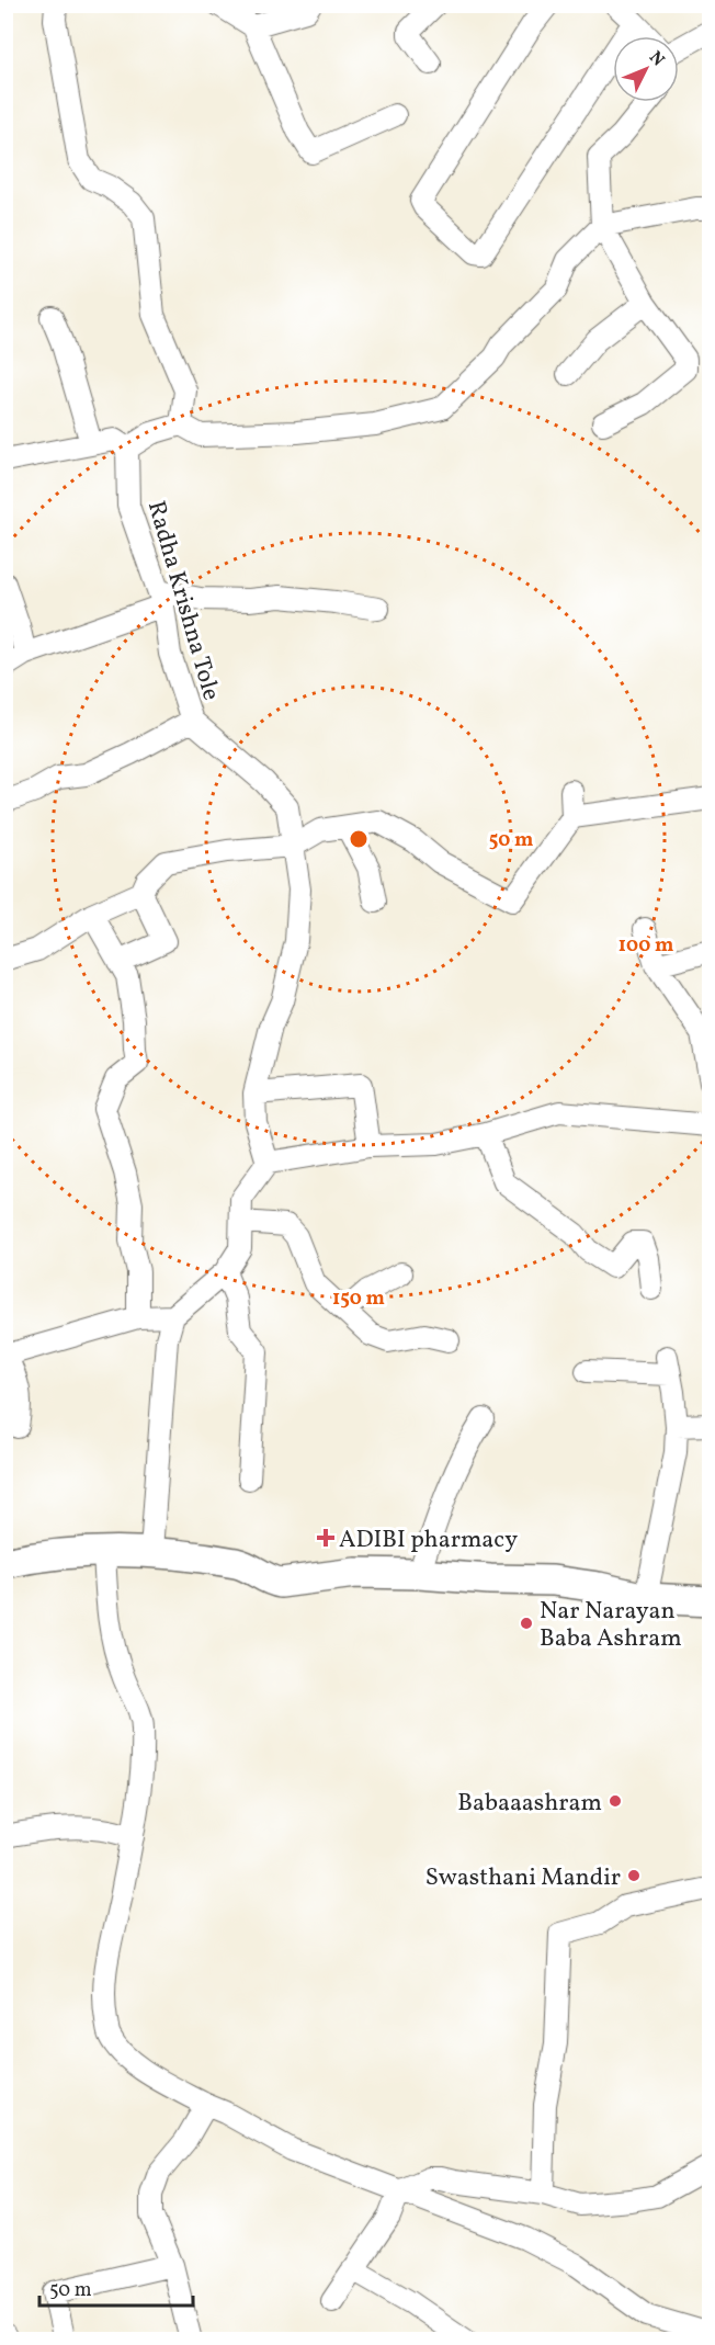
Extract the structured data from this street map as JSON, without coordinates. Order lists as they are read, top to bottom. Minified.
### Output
{"streets":{"street":["Radha Krishna Tole"]},"places":{"health":["ADIBI pharmacy"],"other":["Nar Narayan Baba Ashram","Babaaashram","Swasthani Mandir"]},"scale_bar":"50 m","north":"top right","rings":["50 m","100 m","150 m"]}
